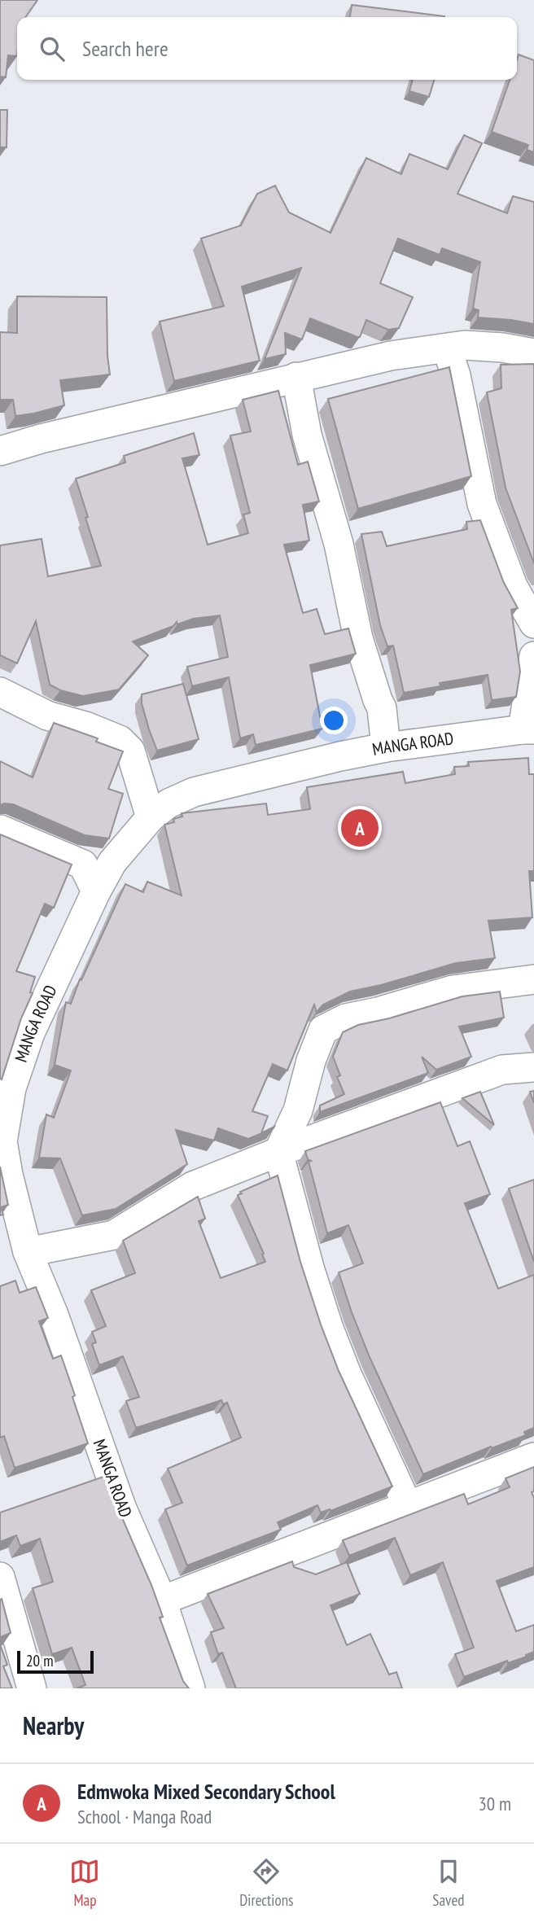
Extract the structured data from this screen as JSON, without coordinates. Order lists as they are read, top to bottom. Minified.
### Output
{"streets":{"street":["MANGA ROAD"]},"scale_bar":"20 m","page":{"search":"Search here","pins":"A","scale":"20 m","heading":"Nearby","list":[{"mark":"A","name":"Edmwoka Mixed Secondary School","note":"School · Manga Road","value":"30 m"}],"nav":["Map","Directions","Saved"]}}
